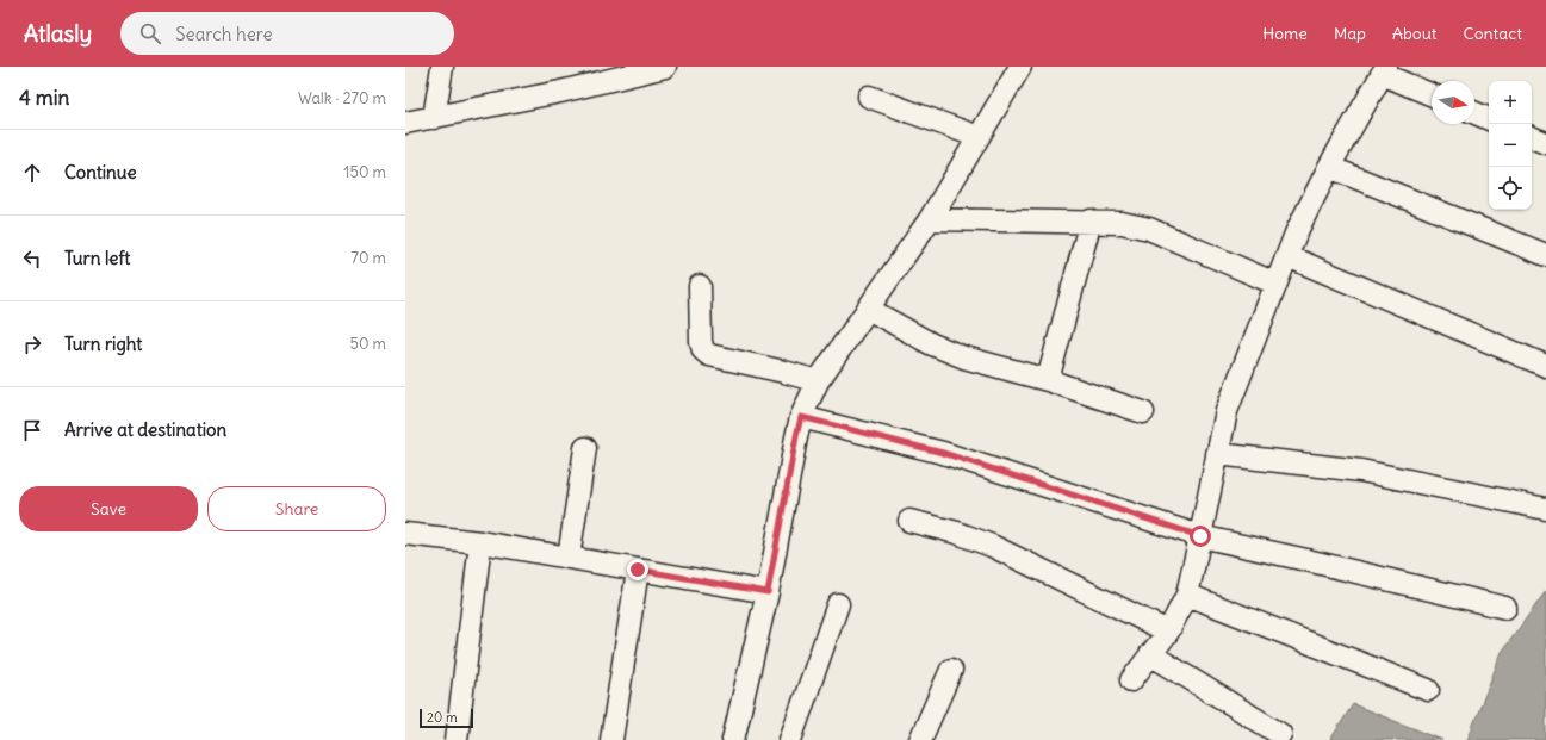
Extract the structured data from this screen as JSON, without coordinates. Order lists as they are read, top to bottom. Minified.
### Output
{"scale_bar":"20 m","north":"right","page":{"header":"Atlasly","search":"Search here","nav":["Home","Map","About","Contact"],"heading":["4 min","Walk · 270 m"],"map_buttons":["+","−"],"list":[["Continue","150 m"],["Turn left","70 m"],["Turn right","50 m"],"Arrive at destination"],"buttons":["Save","Share"],"scale":"20 m"}}
